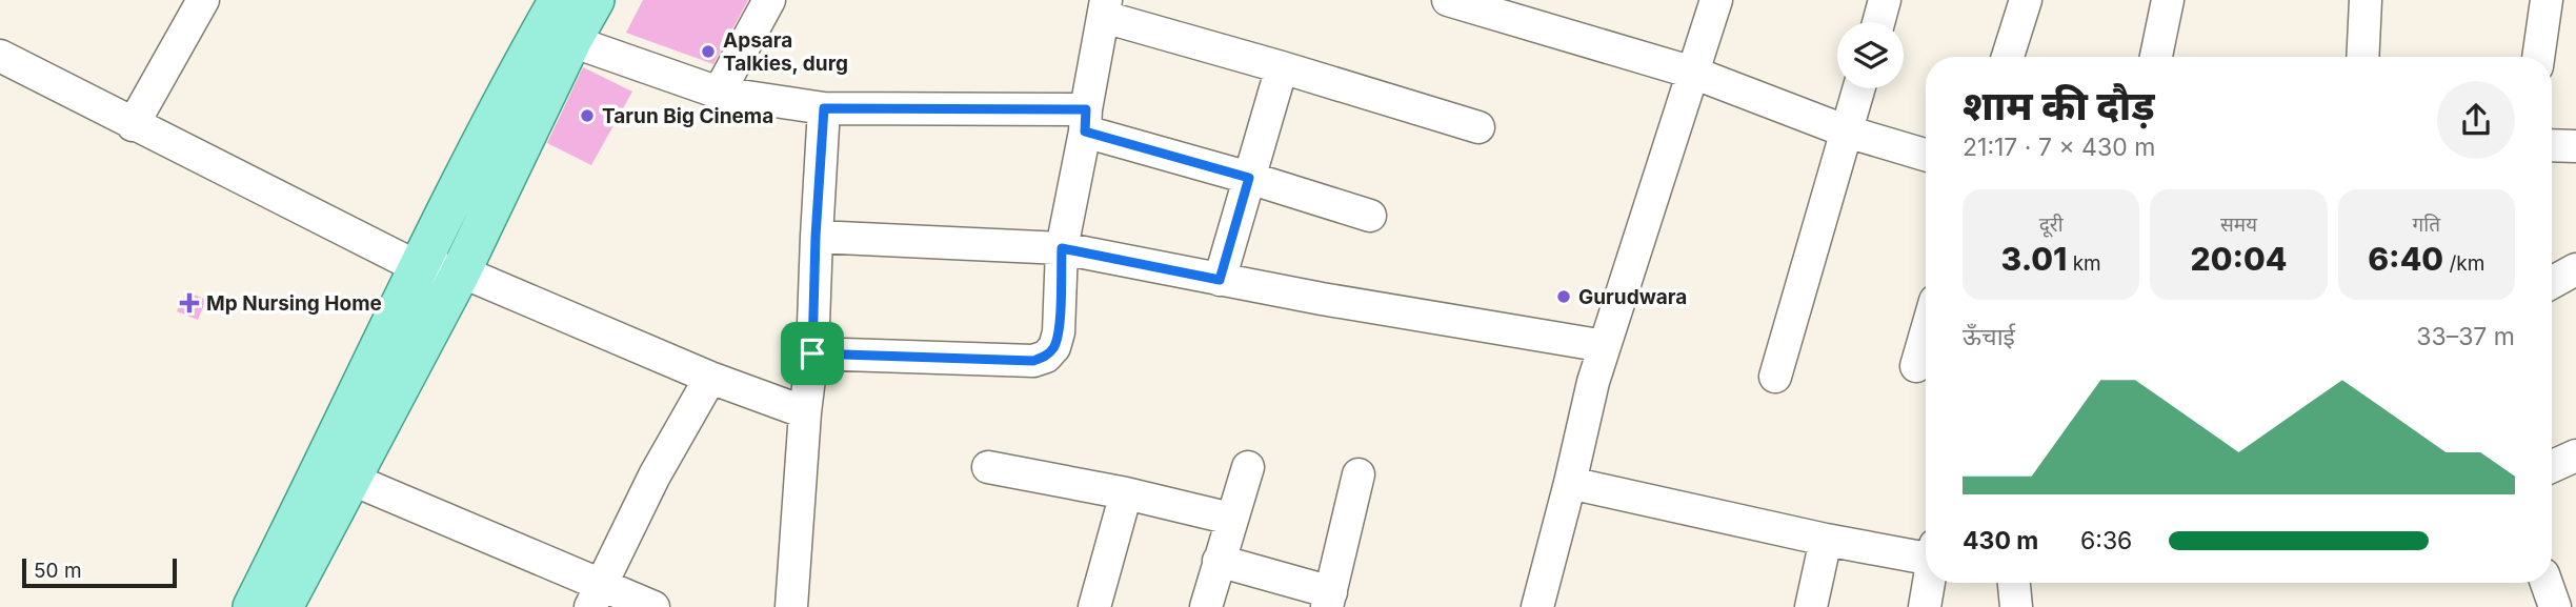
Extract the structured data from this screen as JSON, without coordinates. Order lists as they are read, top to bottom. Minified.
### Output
{"places":{"other":["Apsara Talkies, durg","Tarun Big Cinema","Gurudwara"],"health":["Mp Nursing Home"]},"scale_bar":"50 m","page":{"heading":["शाम की दौड़","21:17 · 7 × 430 m"],"stats":[["दूरी","3.01 km"],["समय","20:04"],["गति","6:40 /km"]],"chart":["ऊँचाई","33–37 m"],"list":[{"name":"430 m","note":"6:36"}],"scale":"50 m"}}
